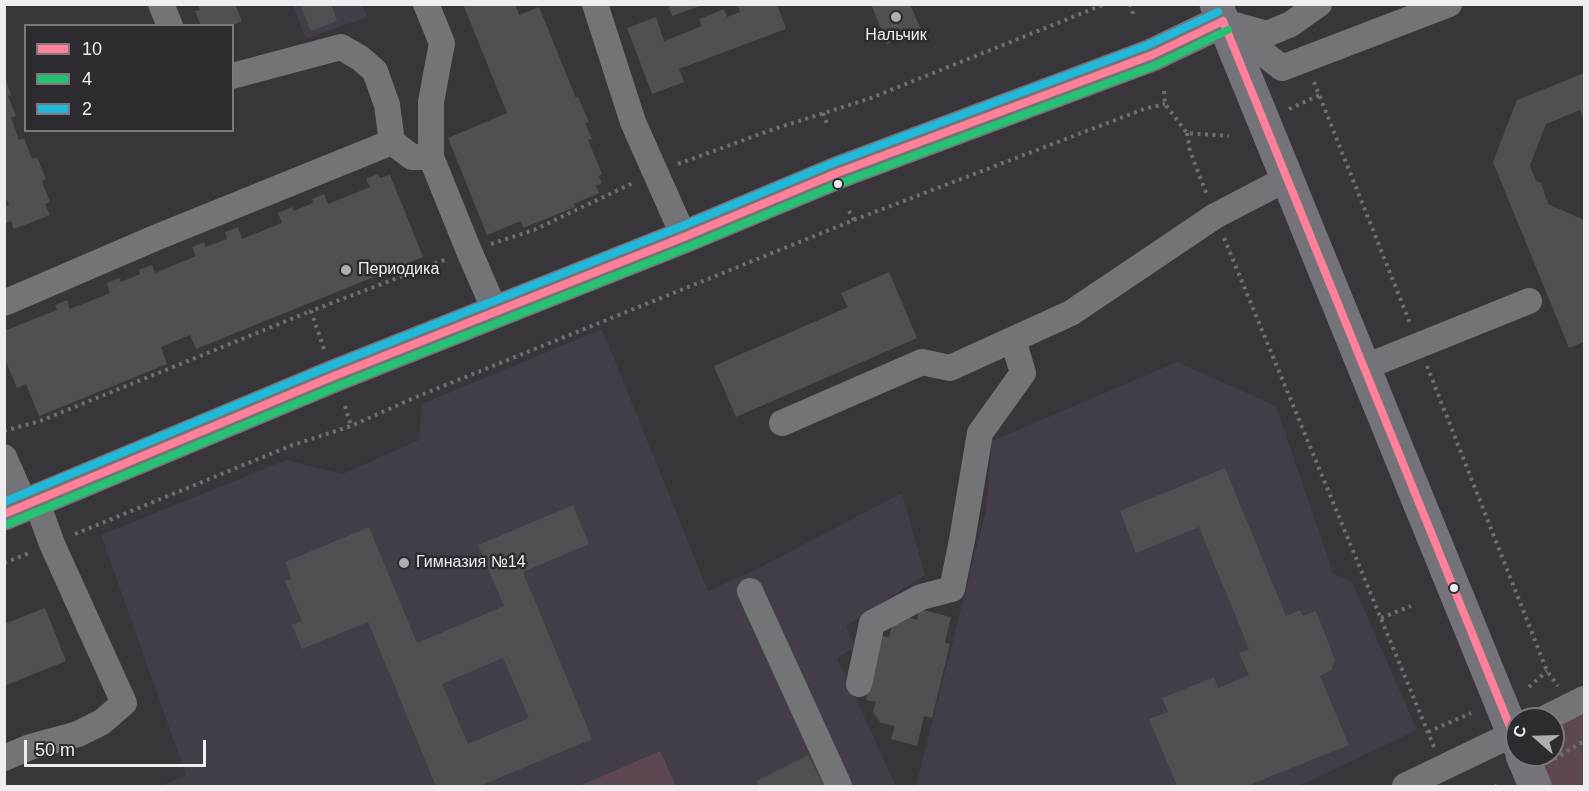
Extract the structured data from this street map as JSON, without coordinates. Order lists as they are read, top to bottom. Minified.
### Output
{"places":["Нальчик","Периодика","Гимназия №14"],"lines":["transit line 2","transit line 10","transit line 4"],"legend":["10","4","2"],"scale_bar":"50 m","north":"left"}
